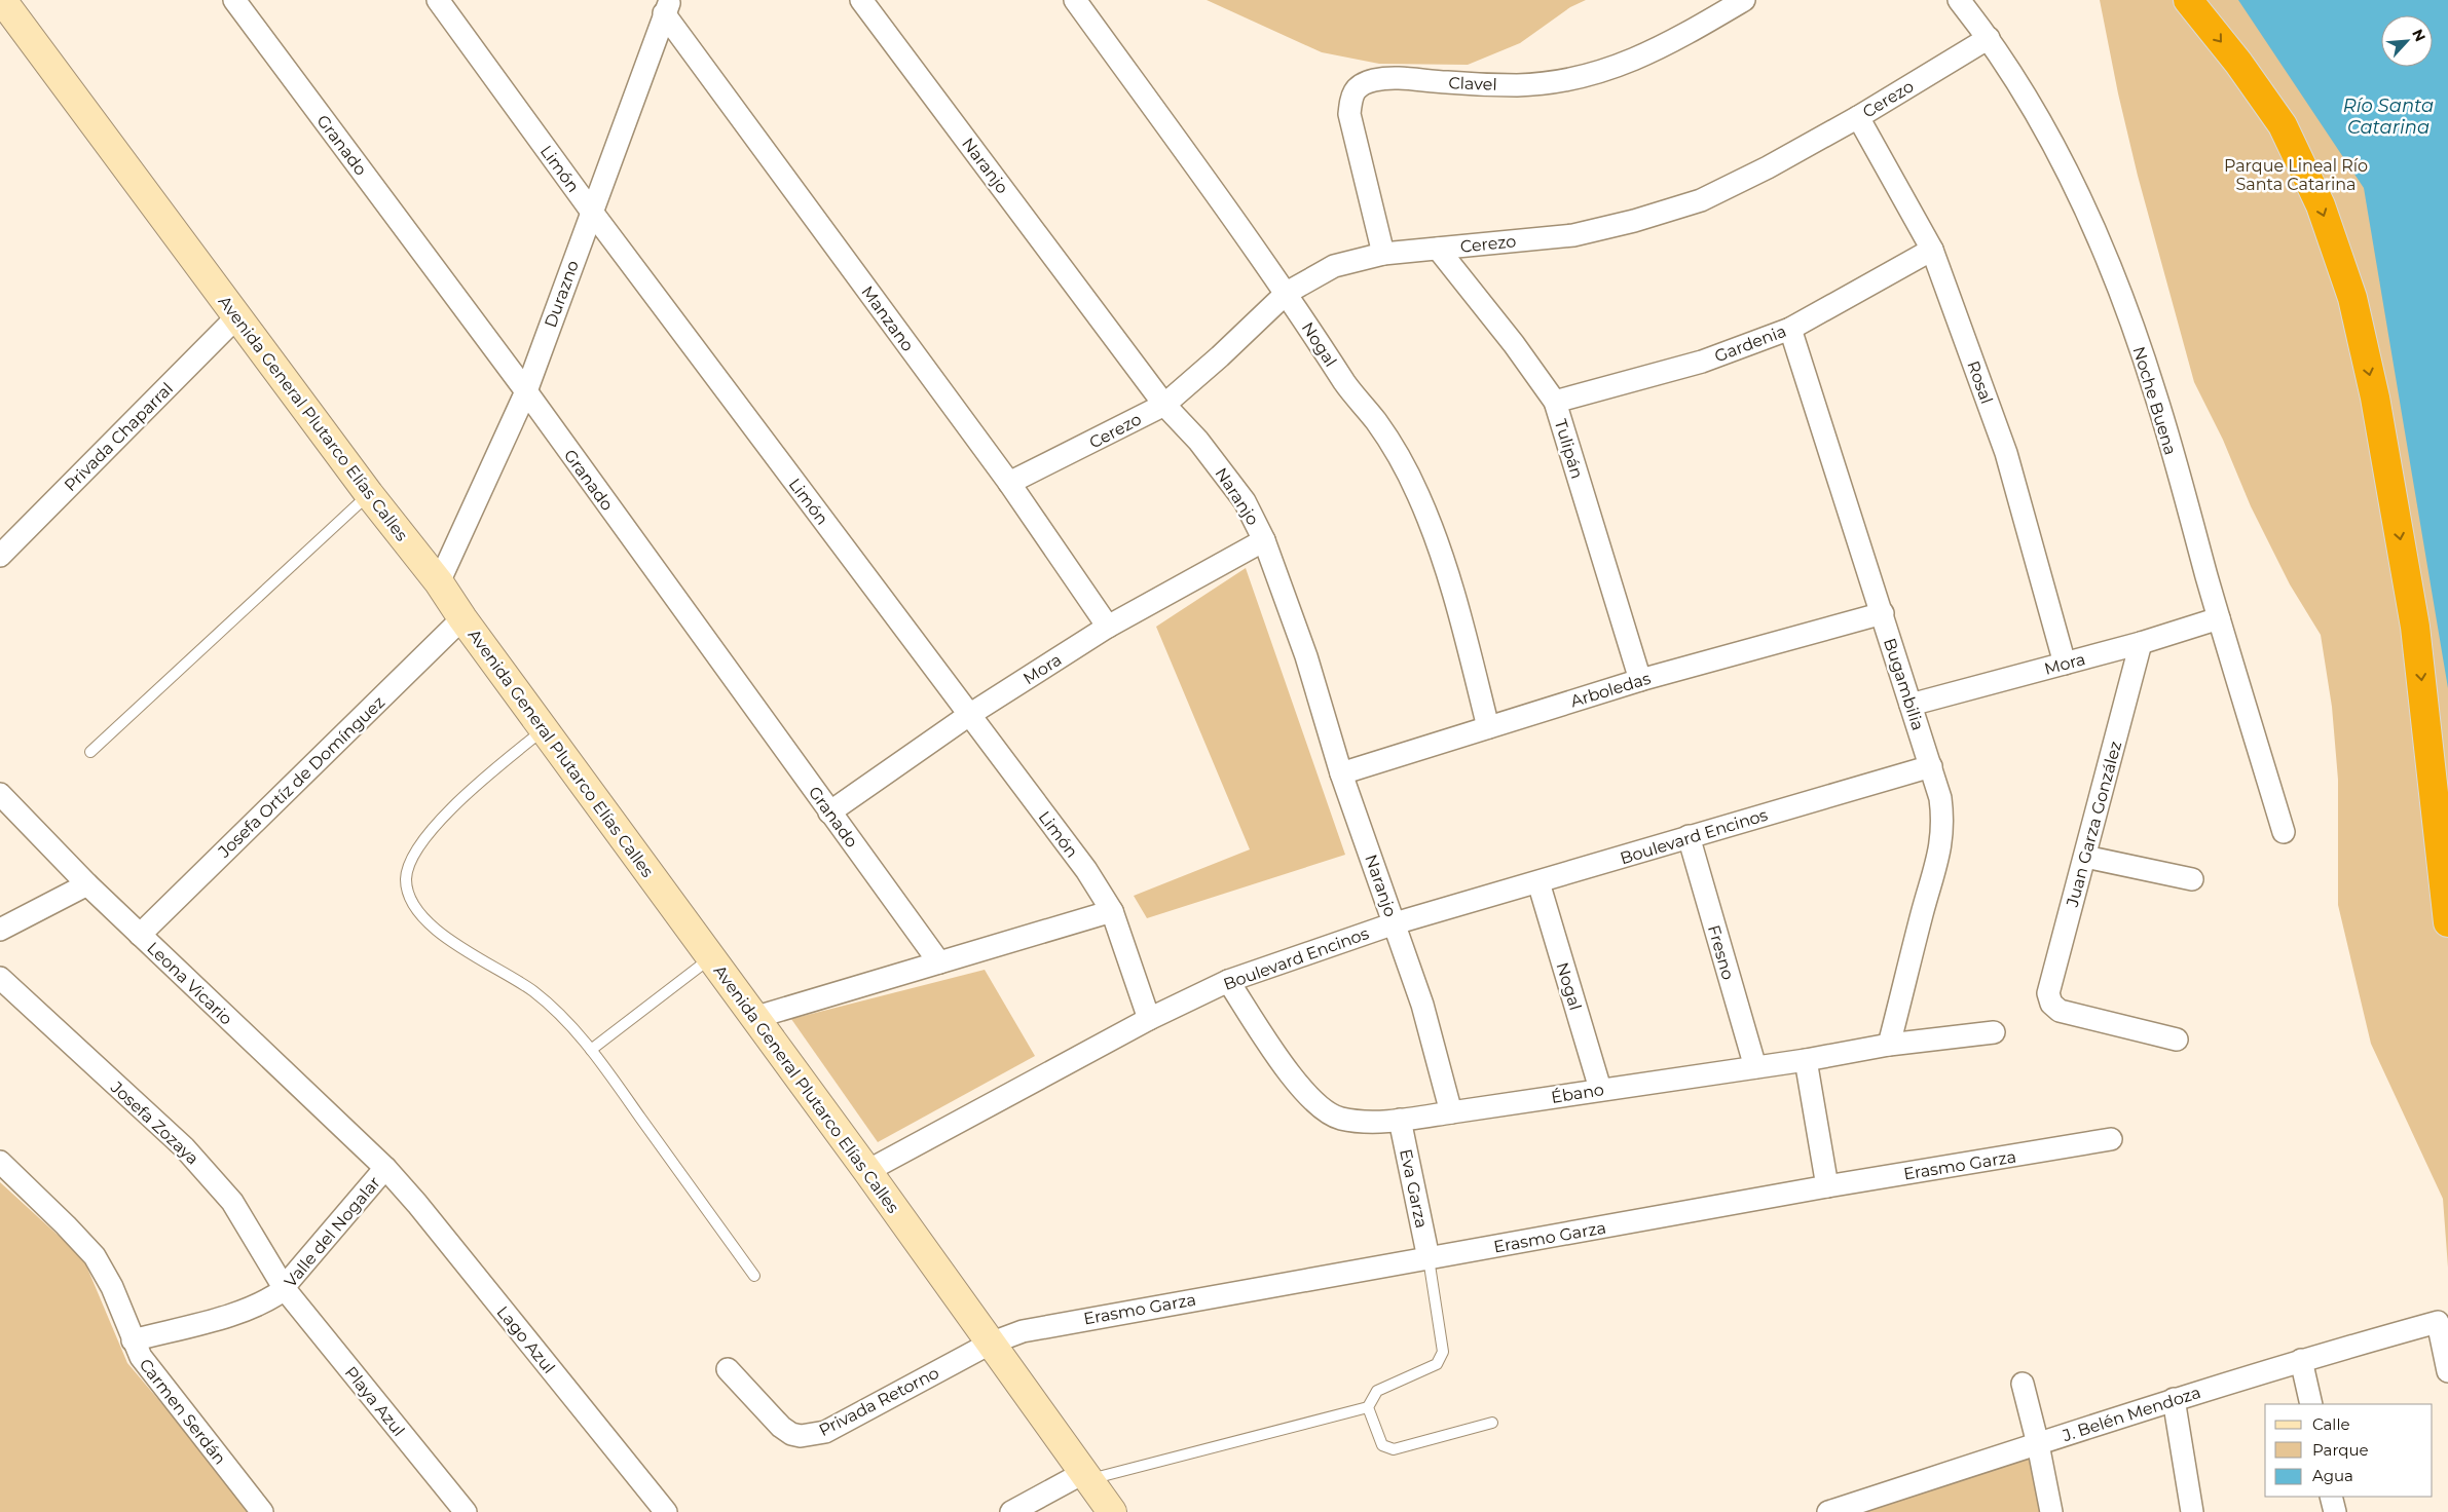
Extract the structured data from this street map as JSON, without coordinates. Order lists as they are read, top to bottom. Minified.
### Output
{"streets":{"street":["Clavel","Cerezo","Granado","Naranjo","Limón","Durazno","Manzano","Gardenia","Nogal","Rosal","Noche Buena","Avenida General Plutarco Elías Calles","Privada Chaparral","Tulipán","Mora","Bugambilia","Arboledas","Josefa Ortíz de Domínguez","Juan Garza González","Boulevard Encinos","Fresno","Leona Vicario","Ébano","Josefa Zozaya","Erasmo Garza","Eva Garza","Valle del Nogalar","Lago Azul","Playa Azul","Privada Retorno","Carmen Serdán","J. Belén Mendoza"]},"crossings":[["Clavel","Cerezo"],["Cerezo","Naranjo"],["Cerezo","Manzano"],["Cerezo","Nogal"],["Cerezo","Rosal"],["Cerezo","Noche Buena"],["Cerezo","Tulipán"],["Granado","Durazno"],["Granado","Mora"],["Naranjo","Mora"],["Naranjo","Arboledas"],["Naranjo","Boulevard Encinos"],["Naranjo","Ébano"],["Limón","Durazno"],["Limón","Mora"],["Limón","Boulevard Encinos"],["Durazno","Manzano"],["Durazno","Avenida General Plutarco Elías Calles"],["Manzano","Mora"],["Gardenia","Rosal"],["Gardenia","Tulipán"],["Gardenia","Bugambilia"],["Nogal","Arboledas"],["Nogal","Boulevard Encinos"],["Nogal","Ébano"],["Rosal","Mora"],["Noche Buena","Mora"],["Avenida General Plutarco Elías Calles","Privada Chaparral"],["Avenida General Plutarco Elías Calles","Josefa Ortíz de Domínguez"],["Avenida General Plutarco Elías Calles","Boulevard Encinos"],["Avenida General Plutarco Elías Calles","Erasmo Garza"],["Avenida General Plutarco Elías Calles","Privada Retorno"],["Tulipán","Arboledas"],["Mora","Bugambilia"],["Mora","Juan Garza González"],["Bugambilia","Arboledas"],["Bugambilia","Boulevard Encinos"],["Bugambilia","Ébano"],["Josefa Ortíz de Domínguez","Leona Vicario"],["Boulevard Encinos","Fresno"],["Boulevard Encinos","Ébano"],["Fresno","Ébano"],["Leona Vicario","Valle del Nogalar"],["Leona Vicario","Lago Azul"],["Ébano","Eva Garza"],["Josefa Zozaya","Valle del Nogalar"],["Josefa Zozaya","Playa Azul"],["Erasmo Garza","Eva Garza"],["Erasmo Garza","Privada Retorno"],["Valle del Nogalar","Lago Azul"],["Valle del Nogalar","Playa Azul"],["Valle del Nogalar","Carmen Serdán"]],"water":["Río Santa Catarina"],"parks":["Parque Lineal Río Santa Catarina"],"legend":["Calle","Parque","Agua"],"north":"top right"}
